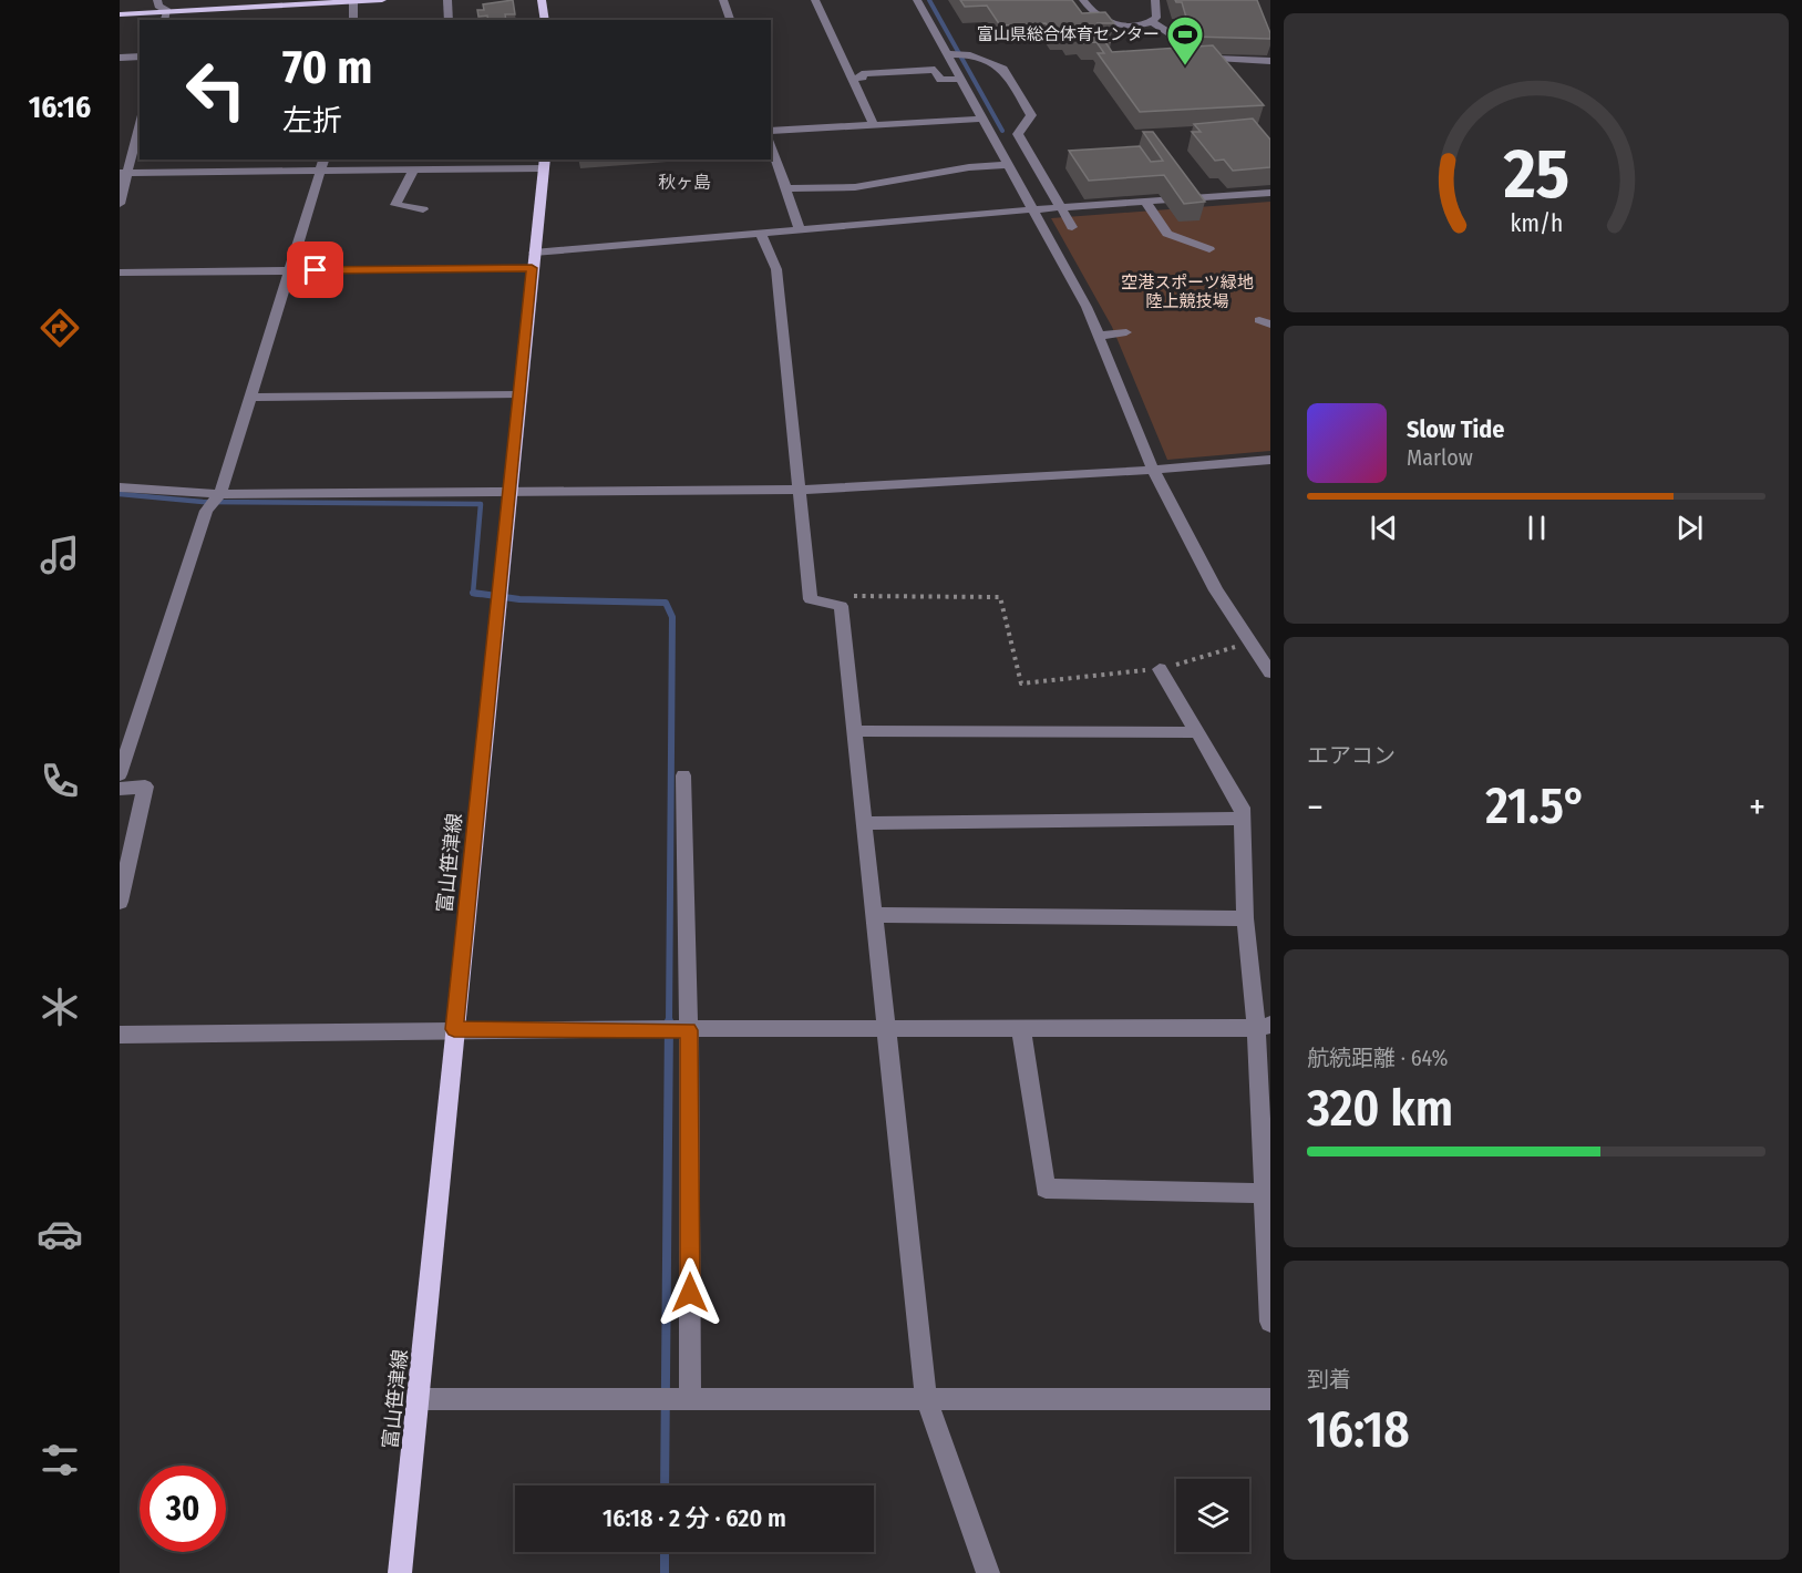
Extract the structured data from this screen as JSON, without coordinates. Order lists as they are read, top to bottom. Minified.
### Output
{"streets":{"main road":["富山笹津線"]},"districts":["秋ヶ島"],"parks":["空港スポーツ緑地 陸上競技場"],"places":{"sports":["富山県総合体育センター"]},"page":{"tabs":"16:16","turn":["70 m","左折"],"song":["Slow Tide","Marlow"],"tile":["エアコン",["航続距離 · 64%","320 km"],["到着","16:18"]],"heat":["−","21.5°","+"],"limit":"30","trip":"16:18 · 2 分 · 620 m","gauge":["25","km/h"]}}
